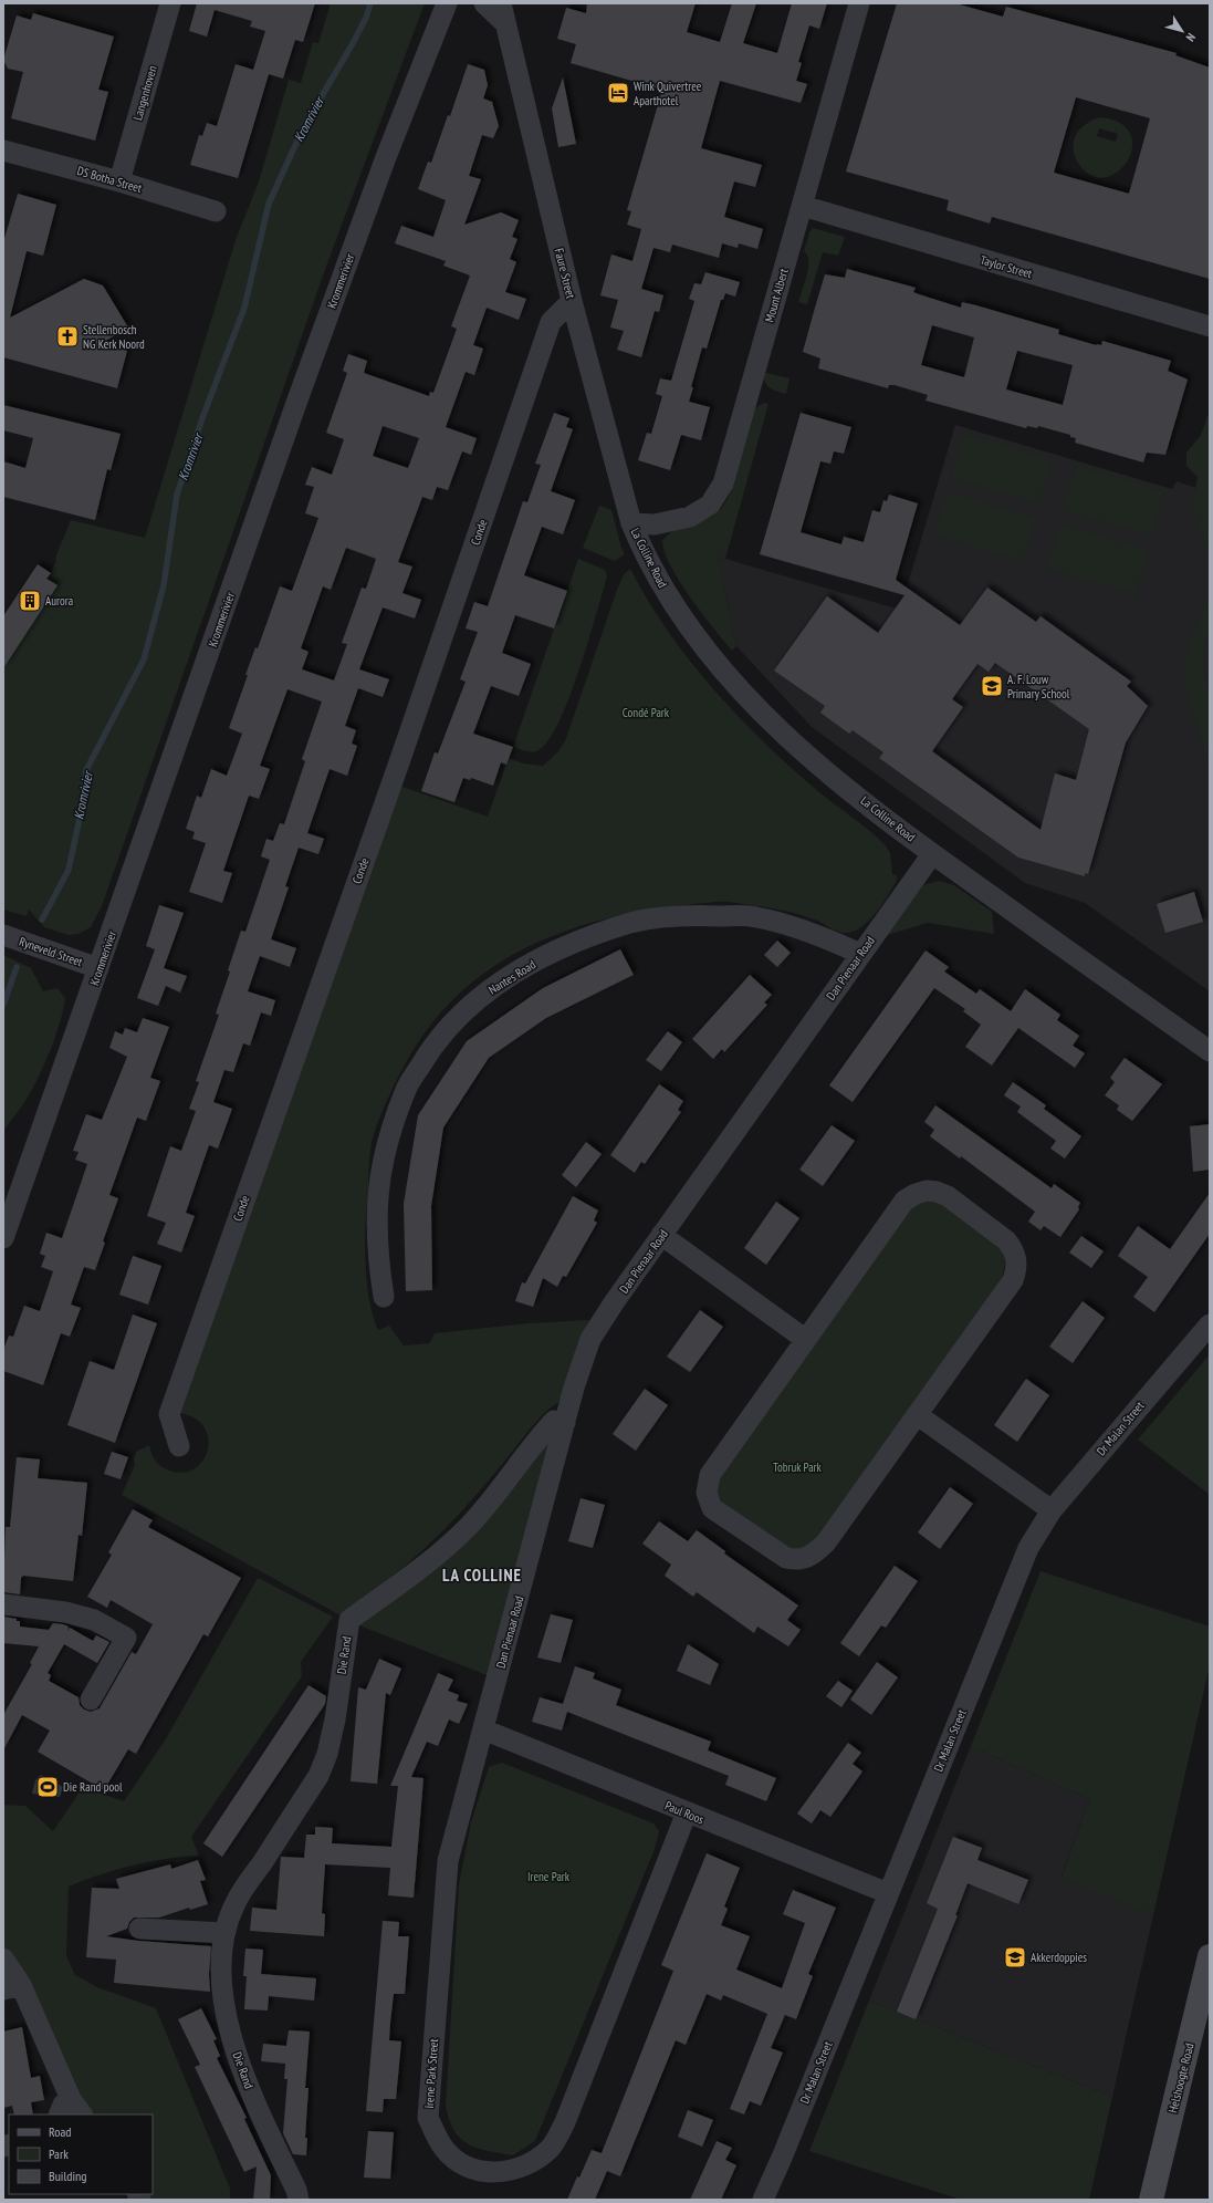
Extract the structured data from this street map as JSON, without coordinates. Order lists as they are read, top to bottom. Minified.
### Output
{"streets":{"main road":["Helshoogte Road"],"street":["Langenhoven","DS Botha Street","Taylor Street","Faure Street","Krommerivier","Mount Albert","Conde","La Colline Road","Ryneveld Street","Dan Pienaar Road","Nantes Road","Dr Malan Street","Die Rand","Paul Roos","Irene Park Street"]},"crossings":[["Langenhoven","DS Botha Street"],["Taylor Street","Mount Albert"],["Faure Street","Mount Albert"],["Faure Street","Conde"],["Faure Street","La Colline Road"],["Krommerivier","Ryneveld Street"],["Mount Albert","La Colline Road"],["La Colline Road","Dan Pienaar Road"],["Dan Pienaar Road","Nantes Road"],["Dan Pienaar Road","Die Rand"],["Dan Pienaar Road","Paul Roos"],["Dan Pienaar Road","Irene Park Street"],["Dr Malan Street","Paul Roos"],["Paul Roos","Irene Park Street"]],"districts":["LA COLLINE"],"water":["Kromrivier"],"parks":["Condé Park","Tobruk Park","Irene Park"],"places":{"hotel":["Wink Quivertree Aparthotel"],"church":["Stellenbosch NG Kerk Noord"],"building":["Aurora"],"school or university":["A. F. Louw Primary School","Akkerdoppies"],"sports":["Die Rand pool"]},"legend":["Road","Park","Building"],"north":"bottom right"}
